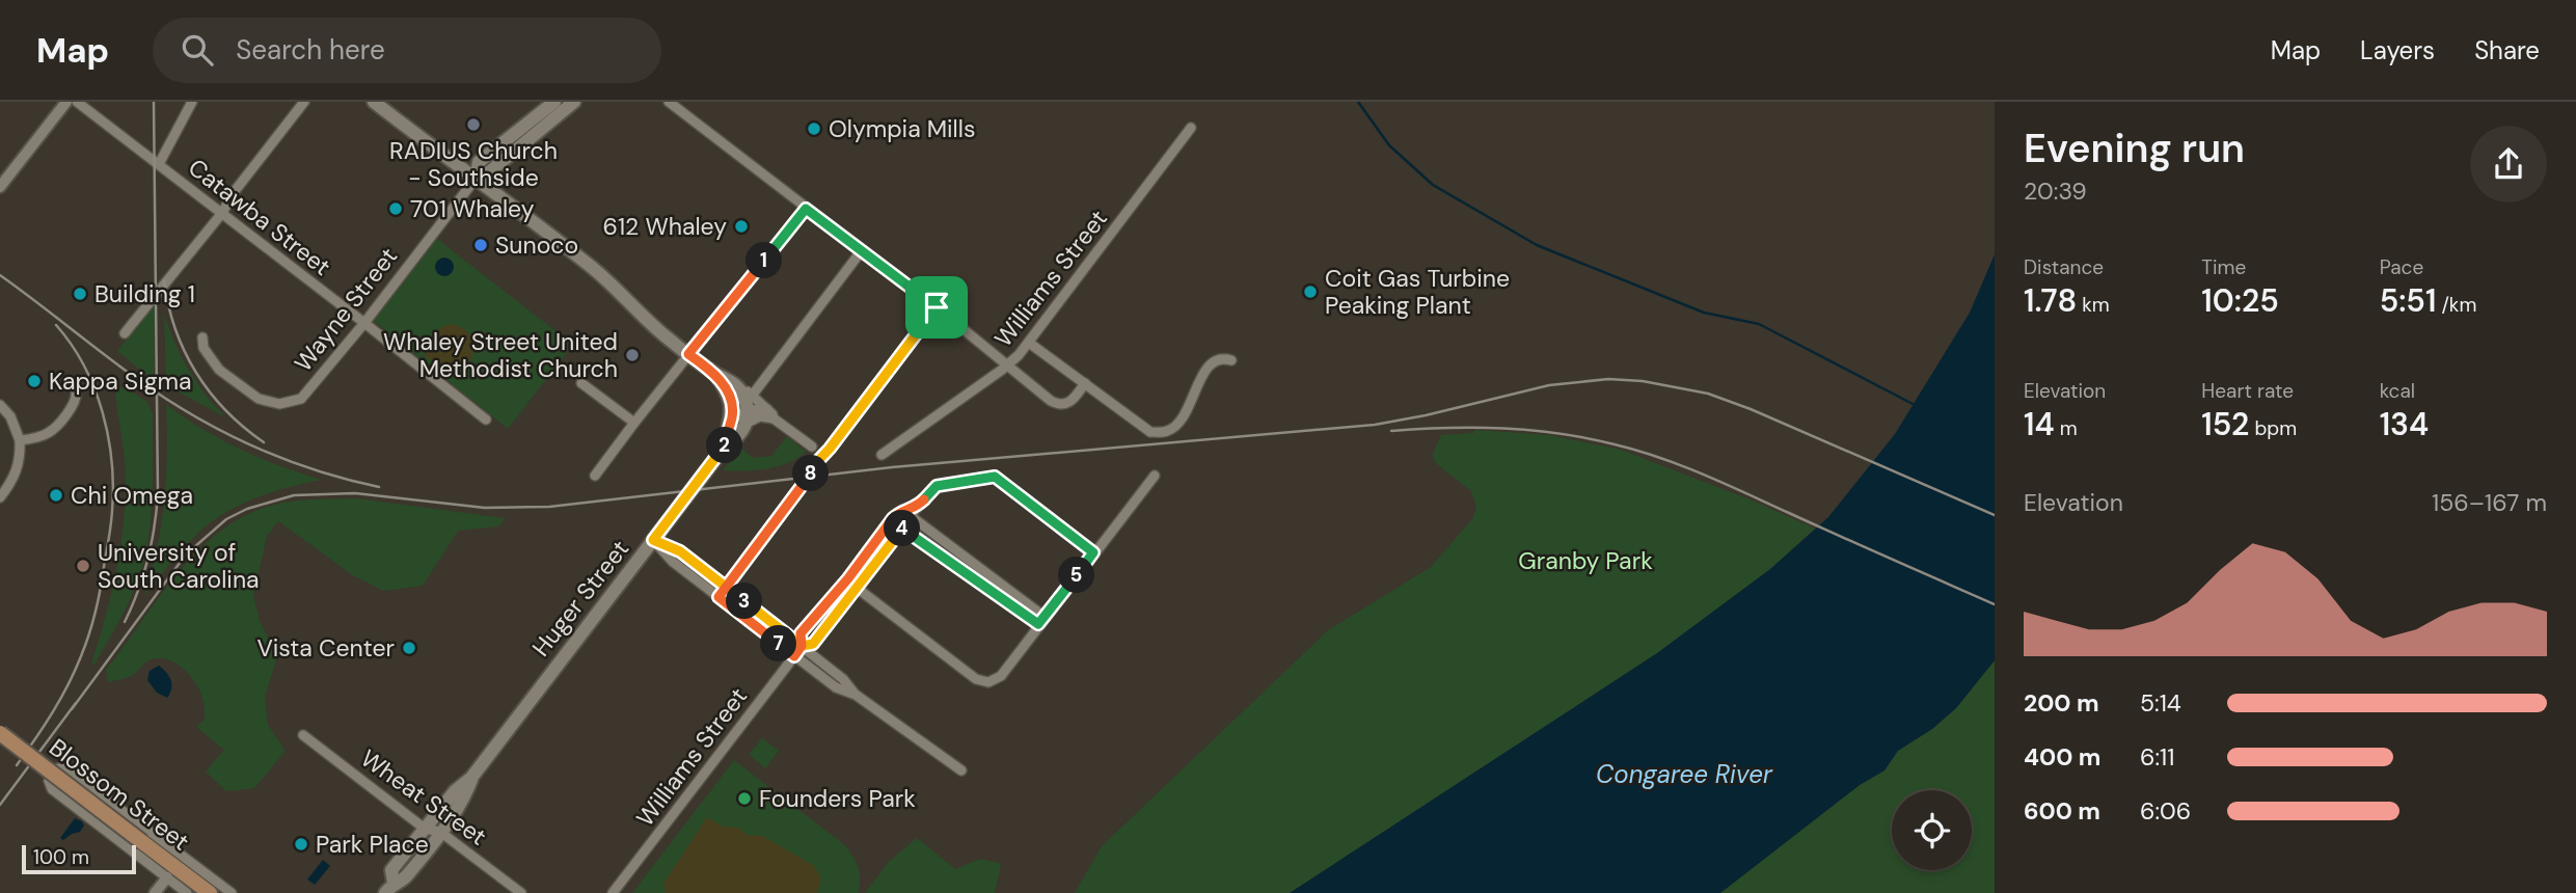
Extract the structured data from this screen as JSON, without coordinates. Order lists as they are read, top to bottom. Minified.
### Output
{"streets":{"main road":["Wayne Street","Huger Street","Blossom Street"],"street":["Catawba Street","Williams Street","Wheat Street"]},"crossings":[["Catawba Street","Wayne Street"],["Huger Street","Wheat Street"]],"water":["Congaree River"],"parks":["Granby Park"],"places":["RADIUS Church - Southside","Olympia Mills","701 Whaley","612 Whaley","Sunoco","Coit Gas Turbine Peaking Plant","Building 1","Whaley Street United Methodist Church","Kappa Sigma","Chi Omega","University of South Carolina","Vista Center","Founders Park","Park Place"],"scale_bar":"100 m","page":{"header":"Map","search":"Search here","nav":["Map","Layers","Share"],"heading":["Evening run","20:39"],"stats":[["Distance","1.78 km"],["Time","10:25"],["Pace","5:51 /km"],["Elevation","14 m"],["Heart rate","152 bpm"],["kcal","134"]],"pins":["1","2","8","4","5","3","7"],"chart":["Elevation","156–167 m"],"list":[{"name":"200 m","note":"5:14"},{"name":"400 m","note":"6:11"},{"name":"600 m","note":"6:06"}],"scale":"100 m"}}
